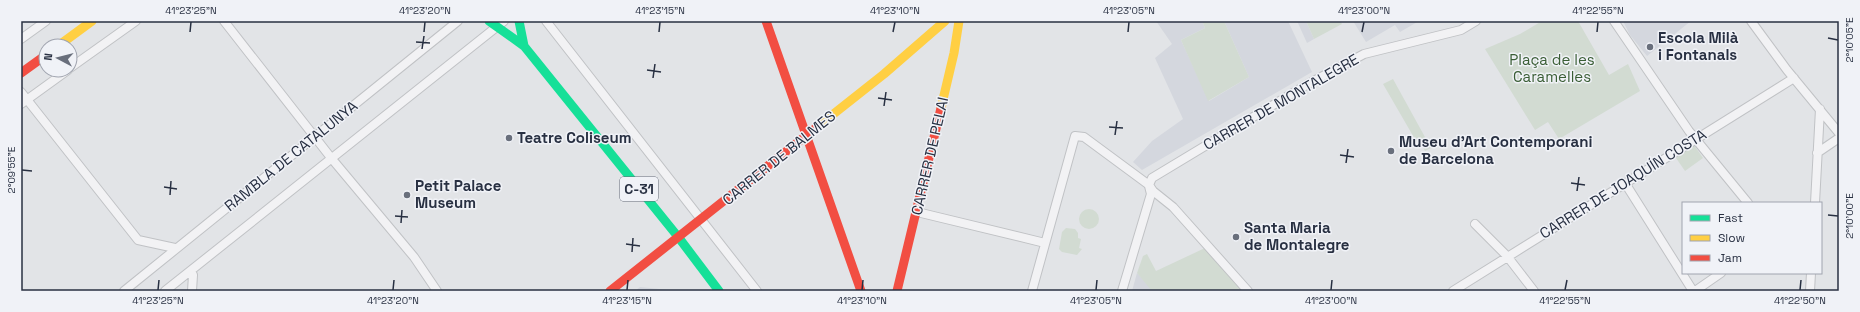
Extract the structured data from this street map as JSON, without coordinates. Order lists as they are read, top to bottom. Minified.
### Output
{"streets":{"main road":["CARRER DE PELAI","CARRER DE BALMES","C-31"],"street":["CARRER DE MONTALEGRE","RAMBLA DE CATALUNYA","CARRER DE JOAQUÍN COSTA"]},"crossings":[["RAMBLA DE CATALUNYA","C-31"],["CARRER DE BALMES","C-31"]],"parks":["Plaça de les Caramelles"],"places":["Escola Milà i Fontanals","Teatre Coliseum","Museu d'Art Contemporani de Barcelona","Petit Palace Museum","Santa Maria de Montalegre"],"legend":["Fast","Slow","Jam"],"north":"left","coordinates":["41°23'25\"N","41°23'20\"N","41°23'15\"N","41°23'10\"N","41°23'05\"N","41°23'00\"N","41°22'55\"N","2°10'05\"E","2°09'55\"E","2°10'00\"E","41°22'50\"N"]}
